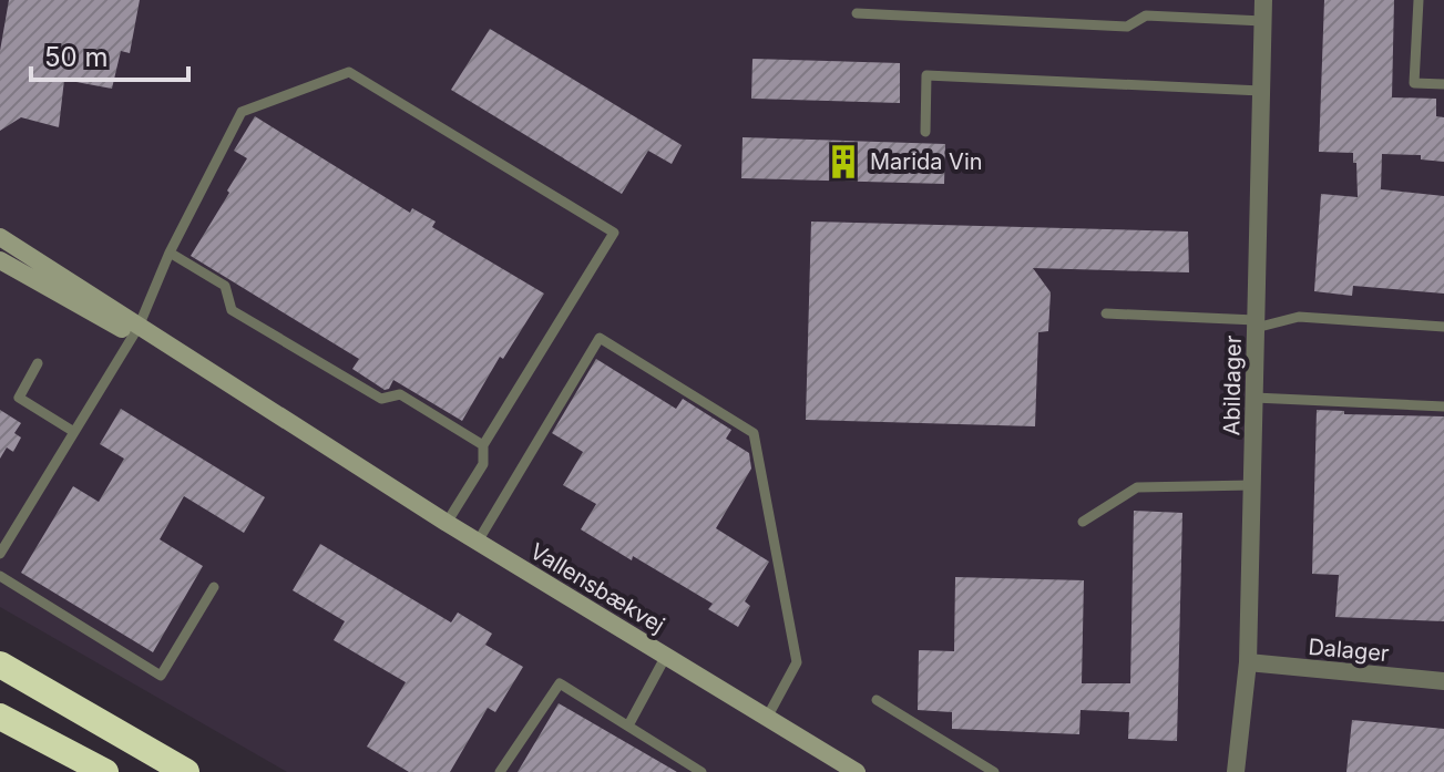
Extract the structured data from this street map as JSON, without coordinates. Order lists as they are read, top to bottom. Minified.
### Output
{"streets":{"street":["Abildager","Vallensbækvej","Dalager"]},"crossings":[["Abildager","Dalager"]],"places":{"building":["Marida Vin"]},"scale_bar":"50 m"}
